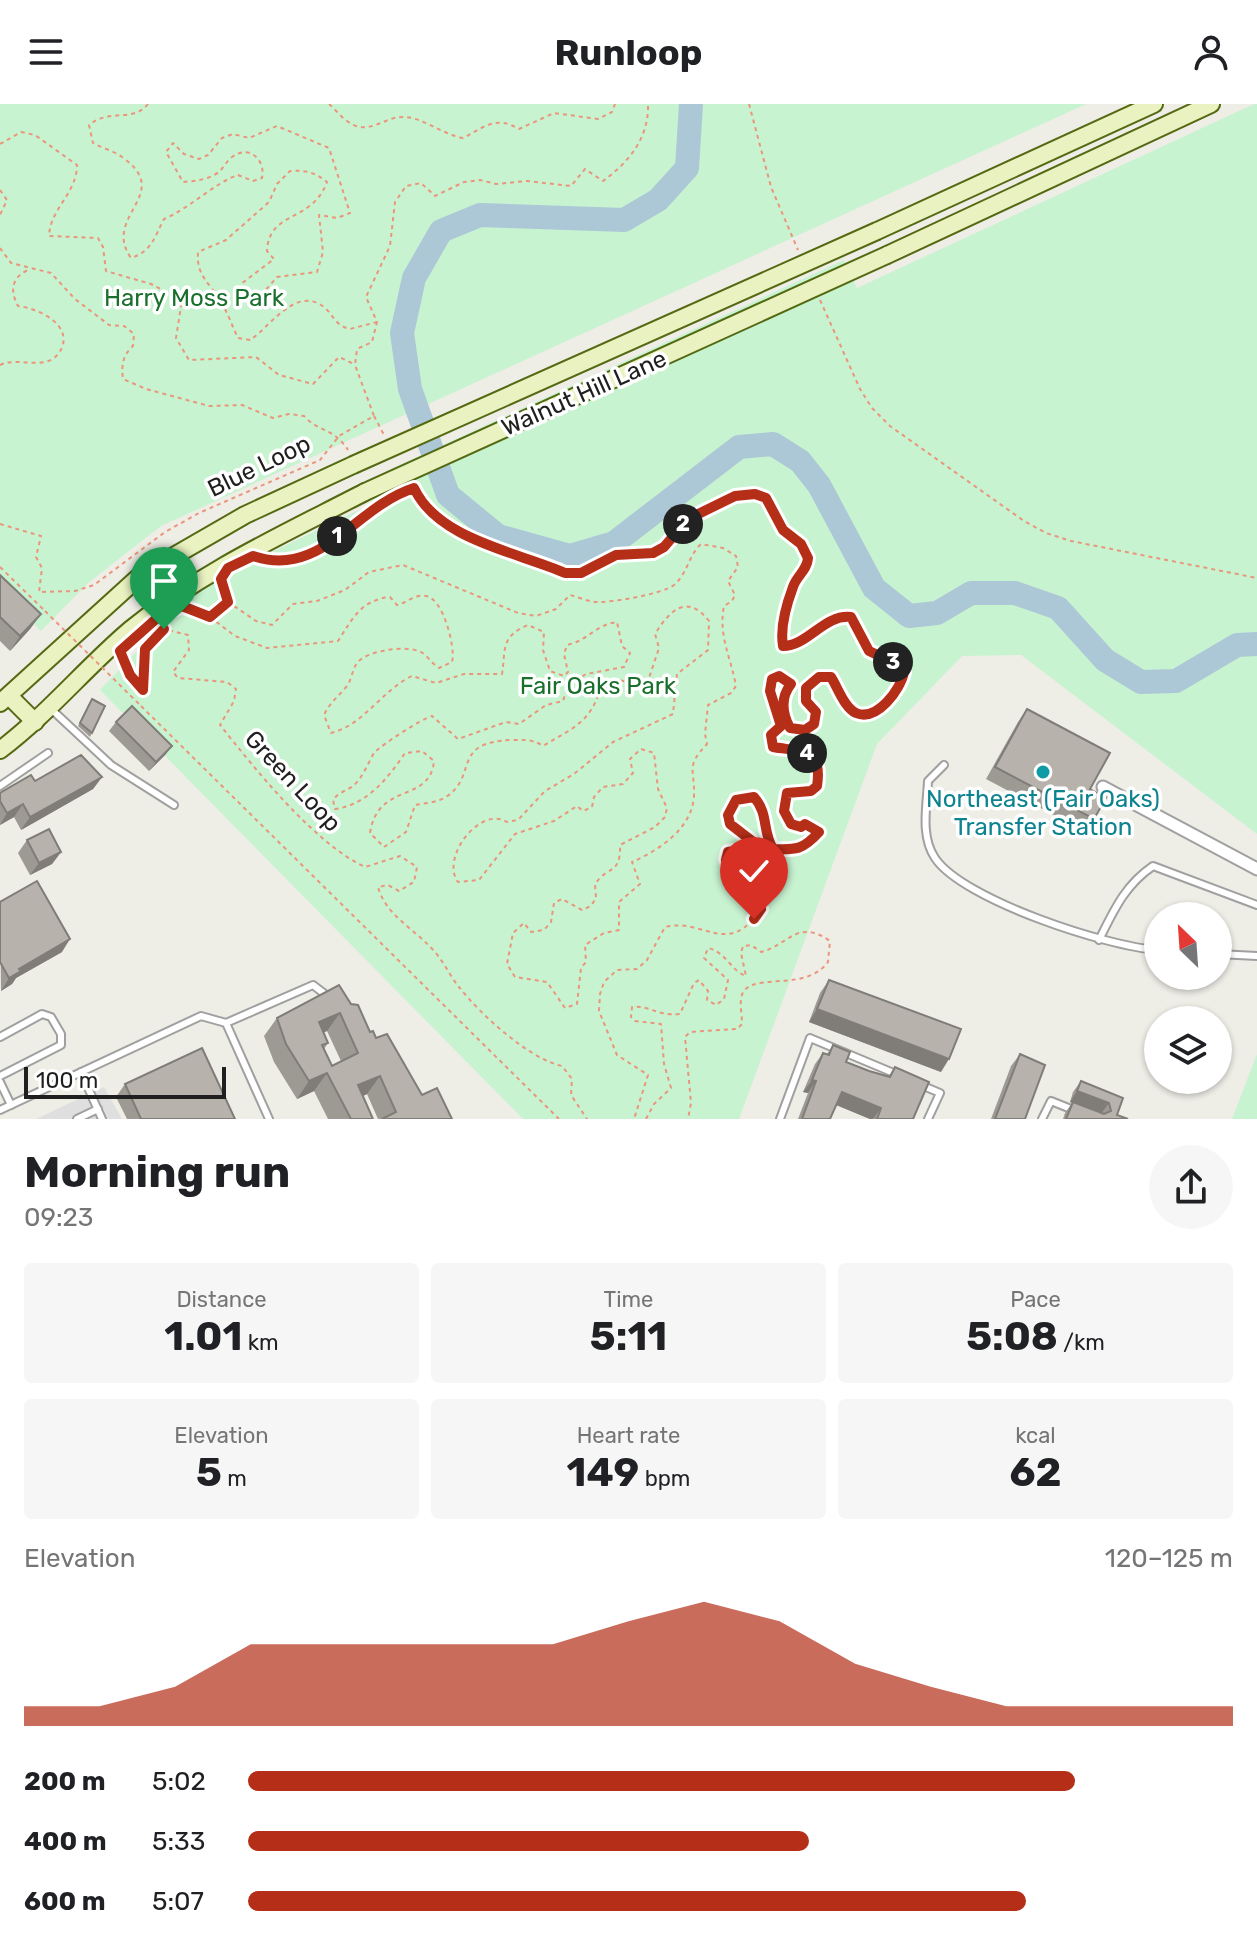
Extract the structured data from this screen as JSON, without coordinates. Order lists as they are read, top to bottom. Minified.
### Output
{"streets":{"main road":["Walnut Hill Lane"],"path":["Blue Loop","Green Loop"]},"parks":["Harry Moss Park","Fair Oaks Park"],"places":["Northeast (Fair Oaks) Transfer Station"],"scale_bar":"100 m","north":"top left","page":{"header":"Runloop","pins":["2","1","3","4"],"scale":"100 m","heading":["Morning run","09:23"],"stats":[["Distance","1.01 km"],["Time","5:11"],["Pace","5:08 /km"],["Elevation","5 m"],["Heart rate","149 bpm"],["kcal","62"]],"chart":["Elevation","120–125 m"],"list":[{"name":"200 m","note":"5:02"},{"name":"400 m","note":"5:33"},{"name":"600 m","note":"5:07"}]}}
